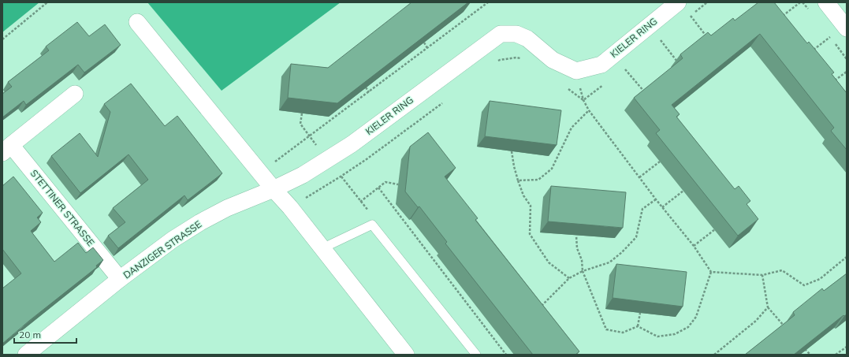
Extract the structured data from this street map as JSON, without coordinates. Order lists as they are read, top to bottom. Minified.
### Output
{"streets":{"street":["KIELER RING","STETTINER STRASSE","DANZIGER STRASSE"]},"crossings":[["KIELER RING","DANZIGER STRASSE"],["STETTINER STRASSE","DANZIGER STRASSE"]],"scale_bar":"20 m"}
